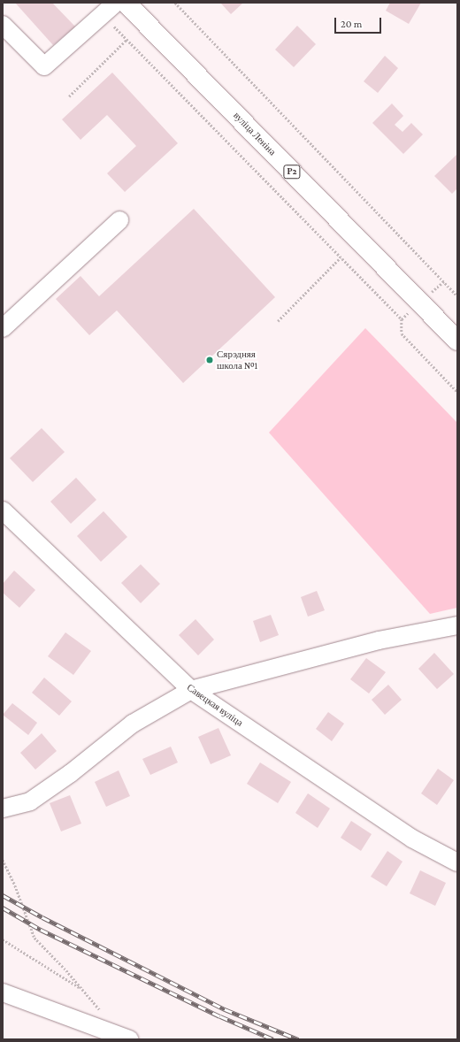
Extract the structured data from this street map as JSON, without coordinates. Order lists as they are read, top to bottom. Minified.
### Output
{"streets":{"main road":["вуліца Леніна","Р2"],"street":["Савецкая вуліца"]},"places":["Сярэдняя школа №1"],"scale_bar":"20 m"}
